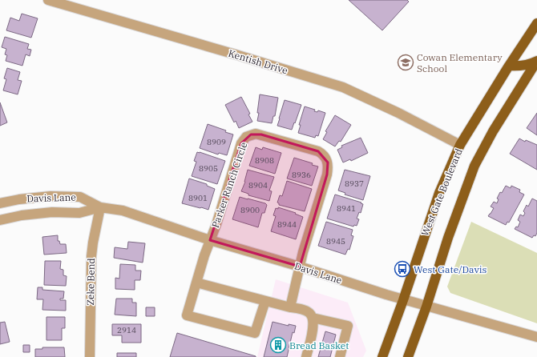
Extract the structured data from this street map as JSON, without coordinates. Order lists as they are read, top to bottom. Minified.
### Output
{"streets":{"main road":["West Gate Boulevard"],"street":["Kentish Drive","Parker Ranch Circle","Davis Lane","Zeke Bend"]},"crossings":[["Kentish Drive","West Gate Boulevard"],["Parker Ranch Circle","Davis Lane"],["West Gate Boulevard","Davis Lane"],["Davis Lane","Zeke Bend"]],"places":{"school or university":["Cowan Elementary School"],"bus stop":["West Gate/Davis"],"building":["Bread Basket"]},"house_numbers":["8909","8908","8905","8936","8937","8904","8901","8941","8900","8944","8945","2914"]}
